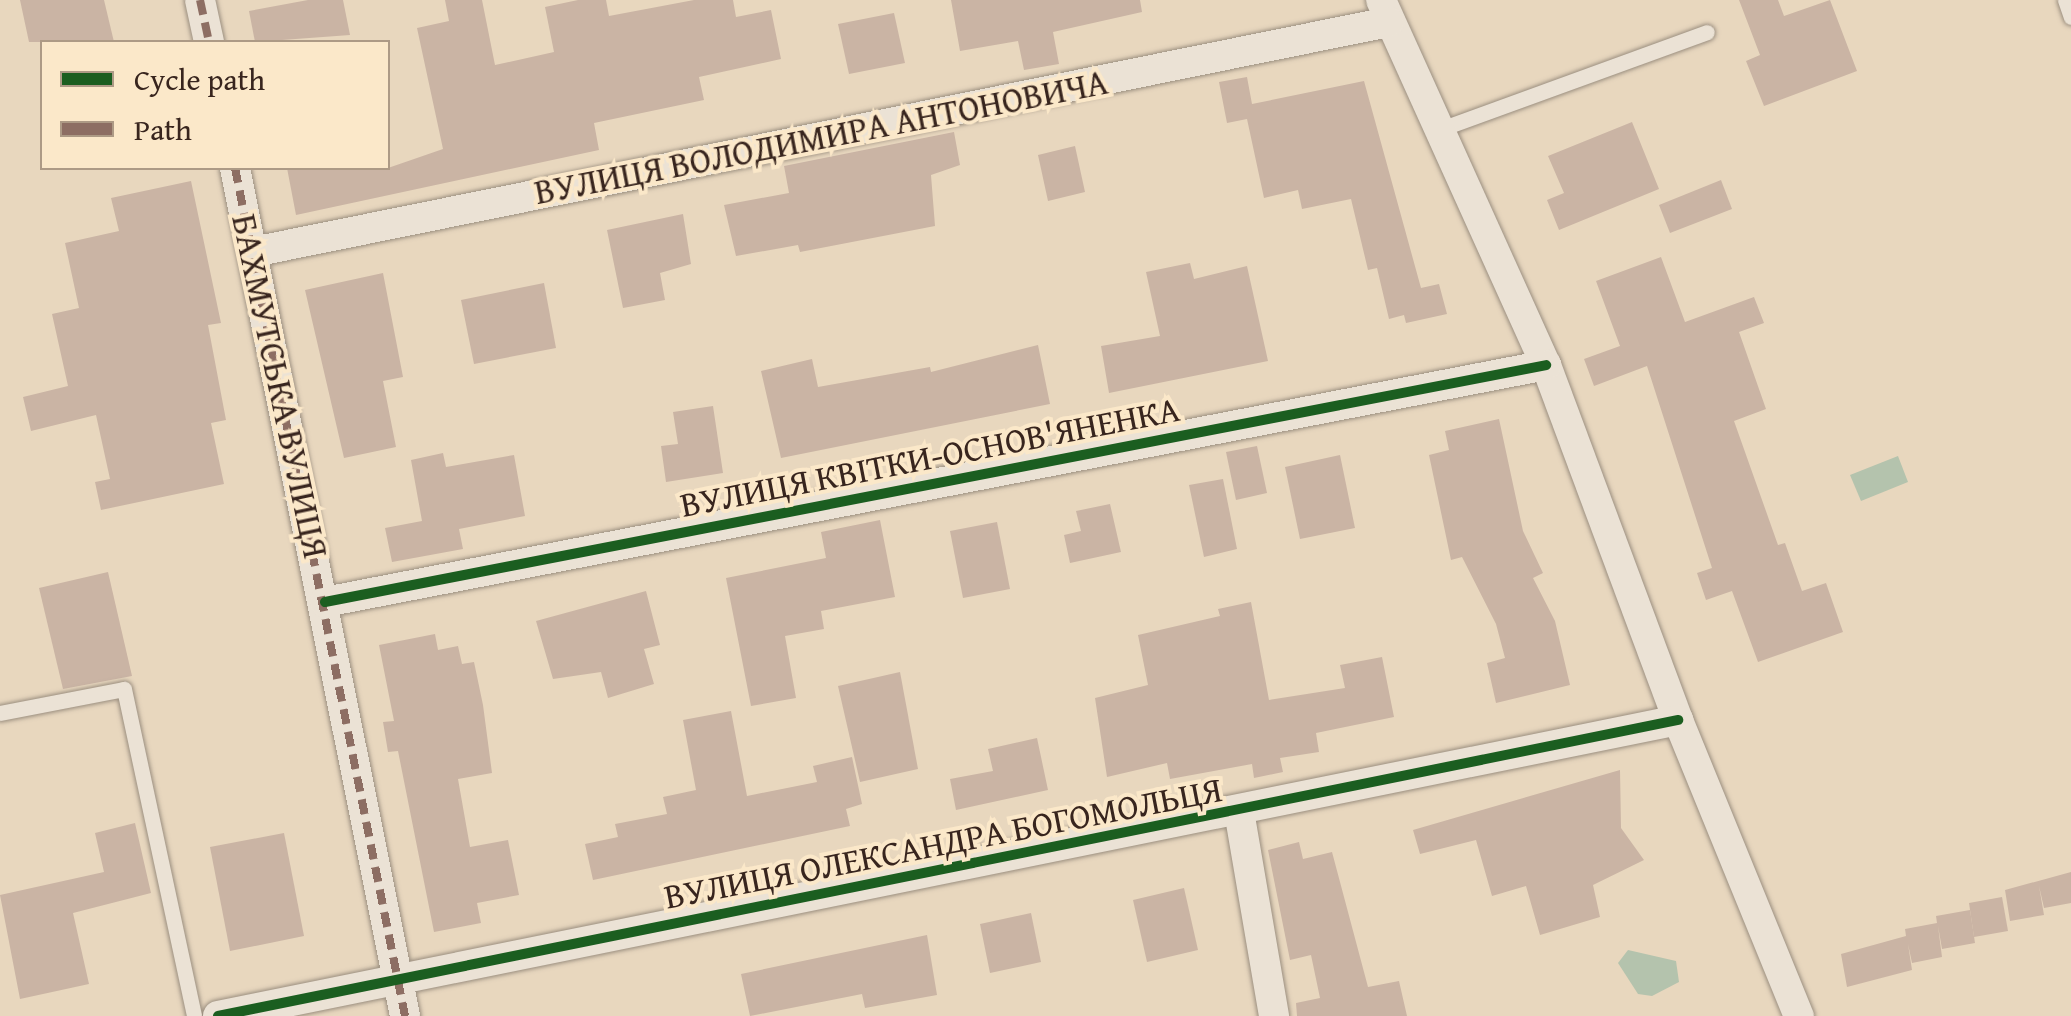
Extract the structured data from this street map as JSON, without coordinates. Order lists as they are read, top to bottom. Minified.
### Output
{"streets":{"street":["ВУЛИЦЯ ВОЛОДИМИРА АНТОНОВИЧА","БАХМУТСЬКА ВУЛИЦЯ","ВУЛИЦЯ КВІТКИ-ОСНОВ'ЯНЕНКА","ВУЛИЦЯ ОЛЕКСАНДРА БОГОМОЛЬЦЯ"]},"crossings":[["ВУЛИЦЯ ВОЛОДИМИРА АНТОНОВИЧА","БАХМУТСЬКА ВУЛИЦЯ"],["БАХМУТСЬКА ВУЛИЦЯ","ВУЛИЦЯ КВІТКИ-ОСНОВ'ЯНЕНКА"],["БАХМУТСЬКА ВУЛИЦЯ","ВУЛИЦЯ ОЛЕКСАНДРА БОГОМОЛЬЦЯ"]],"legend":["Cycle path","Path"]}
